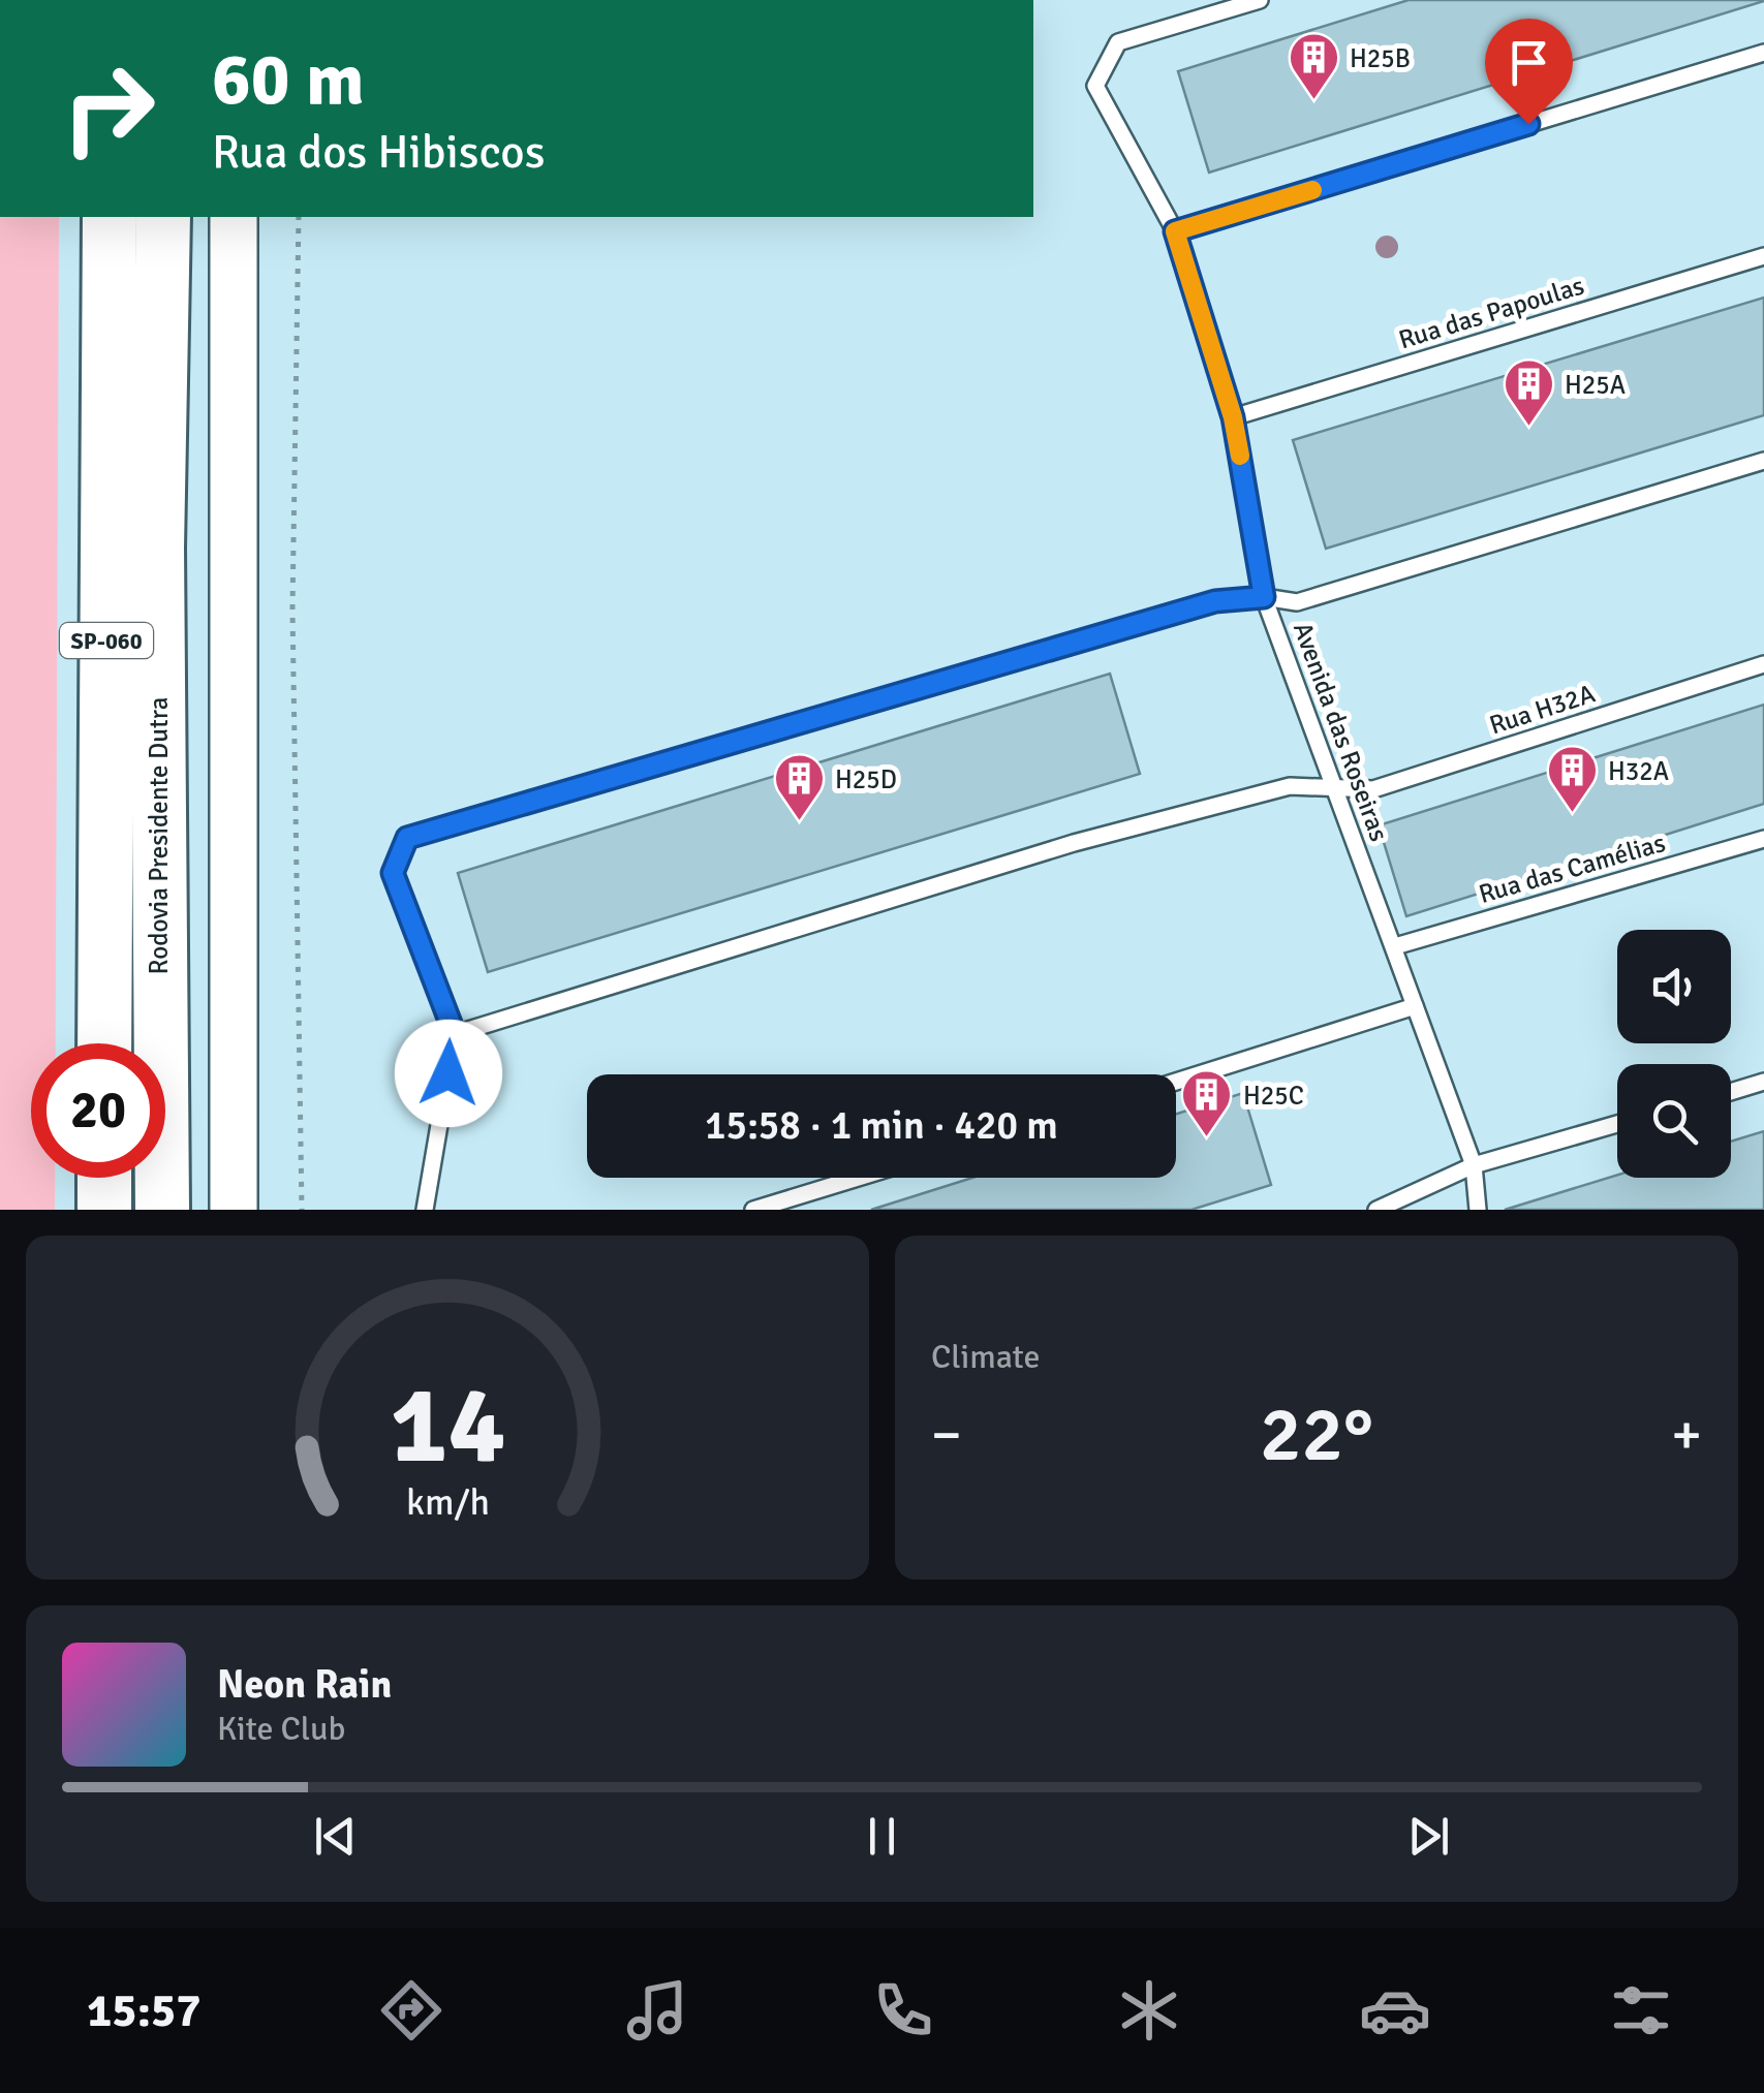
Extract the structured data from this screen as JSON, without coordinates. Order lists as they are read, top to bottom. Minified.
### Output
{"streets":{"highway":["SP-060","Rodovia Presidente Dutra"],"lane":["Rua das Papoulas","Rua H32A","Avenida das Roseiras","Rua das Camélias"]},"crossings":[["Rua das Papoulas","Avenida das Roseiras"],["Rua H32A","Avenida das Roseiras"],["Avenida das Roseiras","Rua das Camélias"]],"places":{"building":["H25B","H25A","H32A","H25D","H25C"]},"page":{"turn":["60 m","Rua dos Hibiscos"],"limit":"20","trip":"15:58 · 1 min · 420 m","tile":"Climate","heat":["−","22°","+"],"song":["Neon Rain","Kite Club"],"tabs":"15:57","gauge":["14","km/h"]}}
